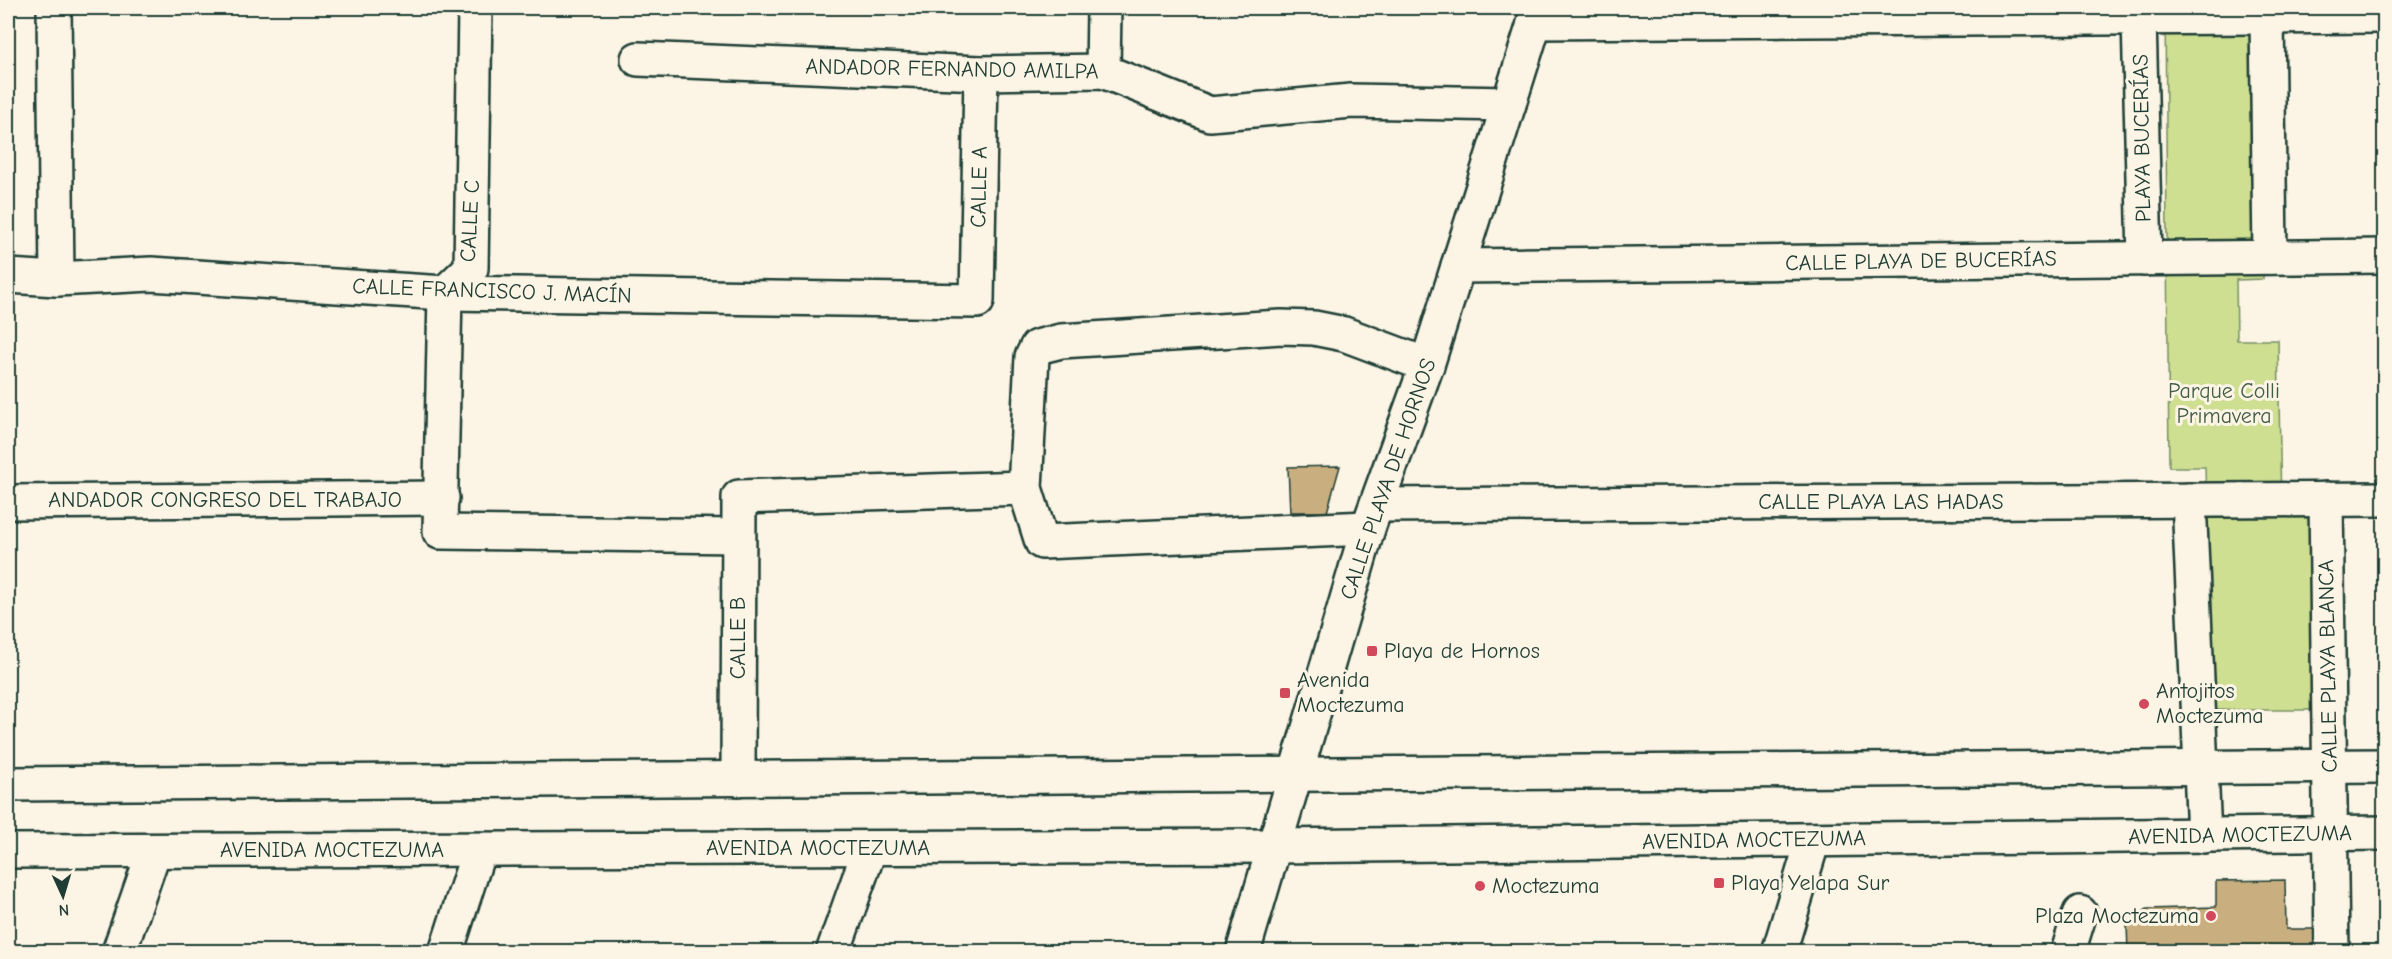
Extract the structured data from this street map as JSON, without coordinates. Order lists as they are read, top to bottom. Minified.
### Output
{"streets":{"street":["ANDADOR FERNANDO AMILPA","PLAYA BUCERÍAS","CALLE A","CALLE C","CALLE PLAYA DE BUCERÍAS","CALLE FRANCISCO J. MACÍN","CALLE PLAYA DE HORNOS","ANDADOR CONGRESO DEL TRABAJO","CALLE PLAYA LAS HADAS","CALLE B","CALLE PLAYA BLANCA","AVENIDA MOCTEZUMA"]},"crossings":[["ANDADOR FERNANDO AMILPA","CALLE A"],["ANDADOR FERNANDO AMILPA","CALLE PLAYA DE HORNOS"],["PLAYA BUCERÍAS","CALLE PLAYA DE BUCERÍAS"],["CALLE A","CALLE FRANCISCO J. MACÍN"],["CALLE C","CALLE FRANCISCO J. MACÍN"],["CALLE C","ANDADOR CONGRESO DEL TRABAJO"],["CALLE C","CALLE B"],["CALLE PLAYA DE BUCERÍAS","CALLE PLAYA DE HORNOS"],["CALLE PLAYA DE HORNOS","CALLE PLAYA LAS HADAS"],["CALLE PLAYA DE HORNOS","AVENIDA MOCTEZUMA"],["CALLE PLAYA LAS HADAS","CALLE PLAYA BLANCA"],["CALLE PLAYA BLANCA","AVENIDA MOCTEZUMA"]],"parks":["Parque Colli Primavera"],"places":{"transit":["Playa de Hornos","Avenida Moctezuma","Playa Yelapa Sur"],"other":["Antojitos Moctezuma","Moctezuma","Plaza Moctezuma"]},"north":"bottom"}
